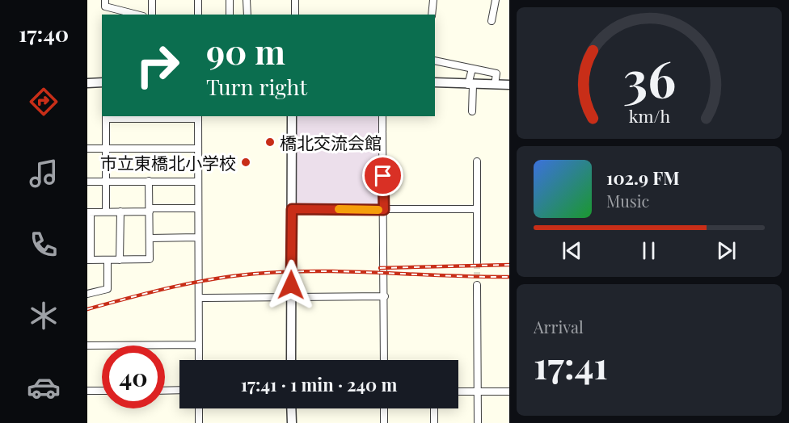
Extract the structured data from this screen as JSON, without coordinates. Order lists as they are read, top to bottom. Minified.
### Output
{"places":["橋北交流会館","市立東橋北小学校"],"page":{"tabs":"17:40","turn":["90 m","Turn right"],"song":["102.9 FM","Music"],"tile":["Arrival","17:41"],"limit":"40","trip":"17:41 · 1 min · 240 m","gauge":["36","km/h"]}}
